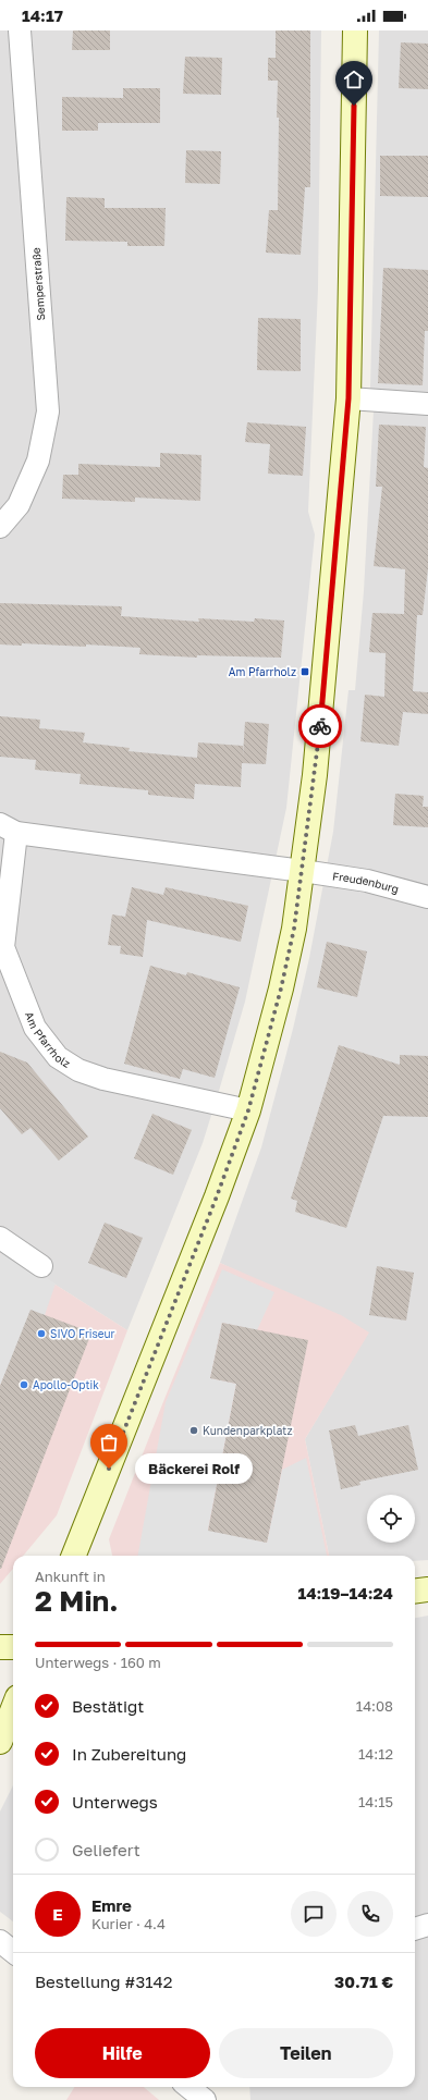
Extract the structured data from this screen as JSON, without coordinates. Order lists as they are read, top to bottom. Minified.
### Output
{"streets":{"street":["Semperstraße","Freudenburg","Am Pfarrholz"]},"crossings":[["Freudenburg","Am Pfarrholz"]],"places":{"transit":["Am Pfarrholz"],"other":["SIVO Friseur","Apollo-Optik","Kundenparkplatz","Bäckerei Rolf"]},"page":{"status":"14:17","bubble":"Bäckerei Rolf","heading":["2 Min.","Ankunft in","14:19–14:24"],"panel":["Emre","Kurier · 4.4","Bestellung #3142","30.71 €"],"bar":"Unterwegs · 160 m","list":[["Bestätigt","14:08"],["In Zubereitung","14:12"],["Unterwegs","14:15"],"Geliefert"],"round":"E","buttons":["Hilfe","Teilen"]}}
